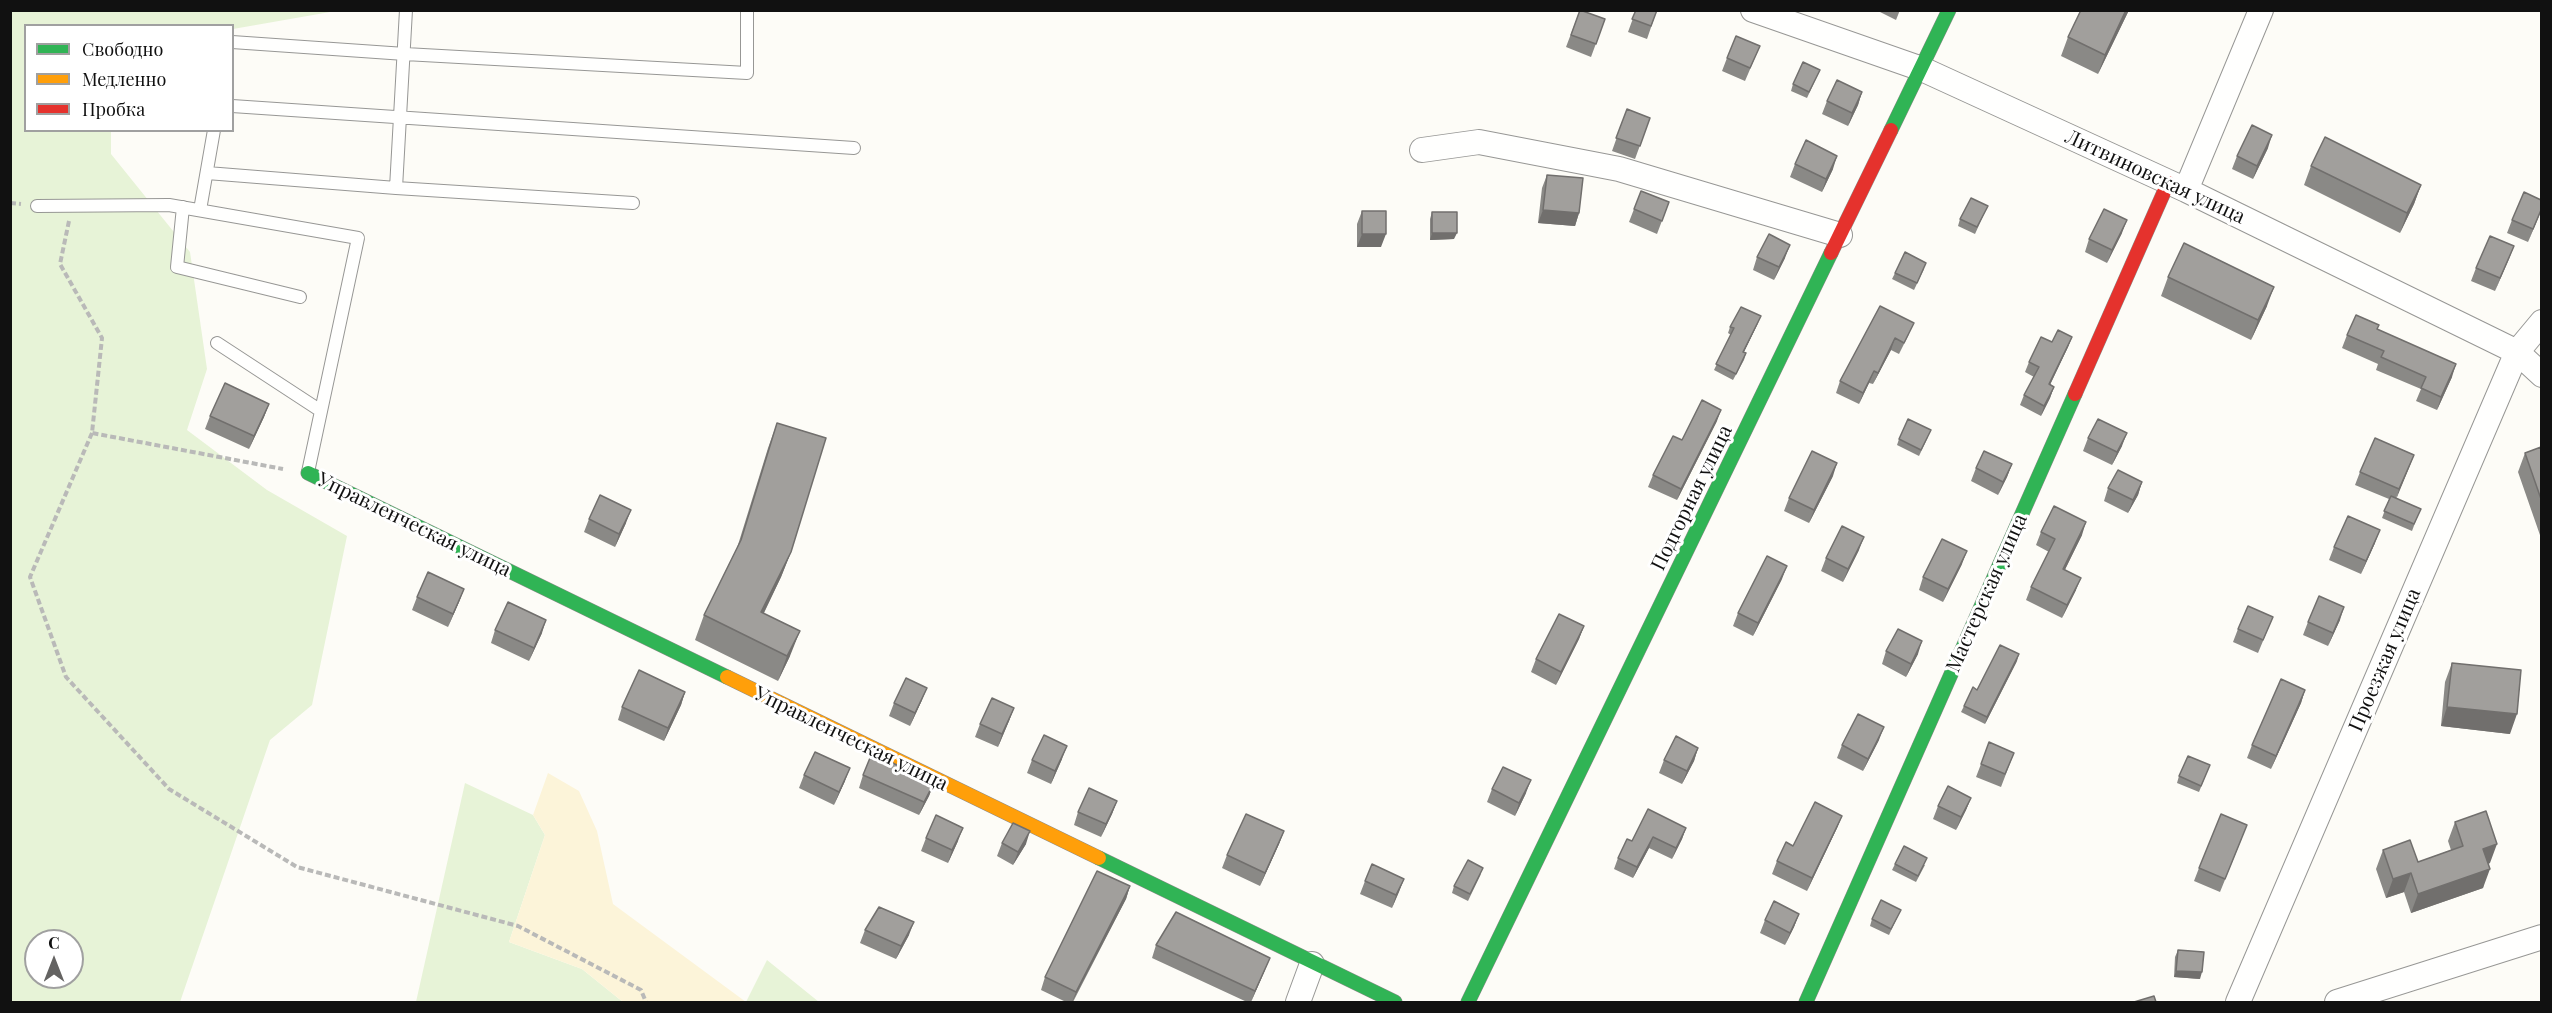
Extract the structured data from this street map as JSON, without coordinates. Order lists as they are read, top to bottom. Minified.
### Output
{"streets":{"street":["Литвиновская улица","Подгорная улица","Управленческая улица","Мастерская улица","Проезжая улица"]},"crossings":[["Литвиновская улица","Подгорная улица"],["Литвиновская улица","Мастерская улица"],["Литвиновская улица","Проезжая улица"]],"legend":["Свободно","Медленно","Пробка"],"north":"top"}
